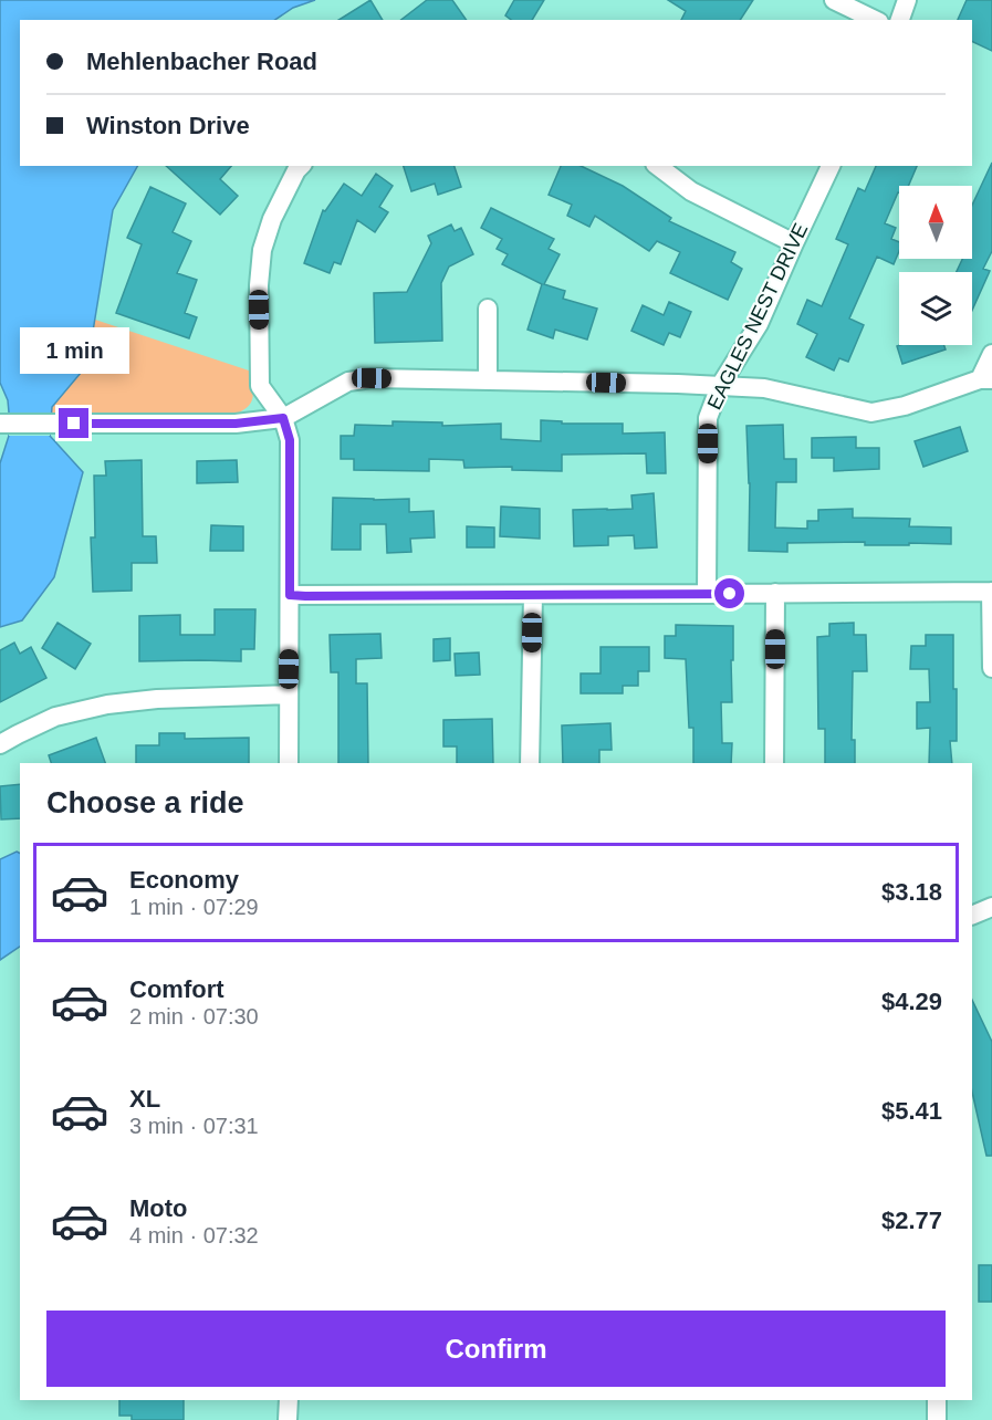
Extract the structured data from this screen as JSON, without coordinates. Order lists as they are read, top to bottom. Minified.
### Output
{"streets":{"street":["EAGLES NEST DRIVE"]},"north":"top","page":{"banner":["Mehlenbacher Road","Winston Drive"],"bubble":"1 min","heading":"Choose a ride","list":[{"name":"Economy","note":"1 min · 07:29","value":"$3.18"},{"name":"Comfort","note":"2 min · 07:30","value":"$4.29"},{"name":"XL","note":"3 min · 07:31","value":"$5.41"},{"name":"Moto","note":"4 min · 07:32","value":"$2.77"}],"buttons":"Confirm"}}
